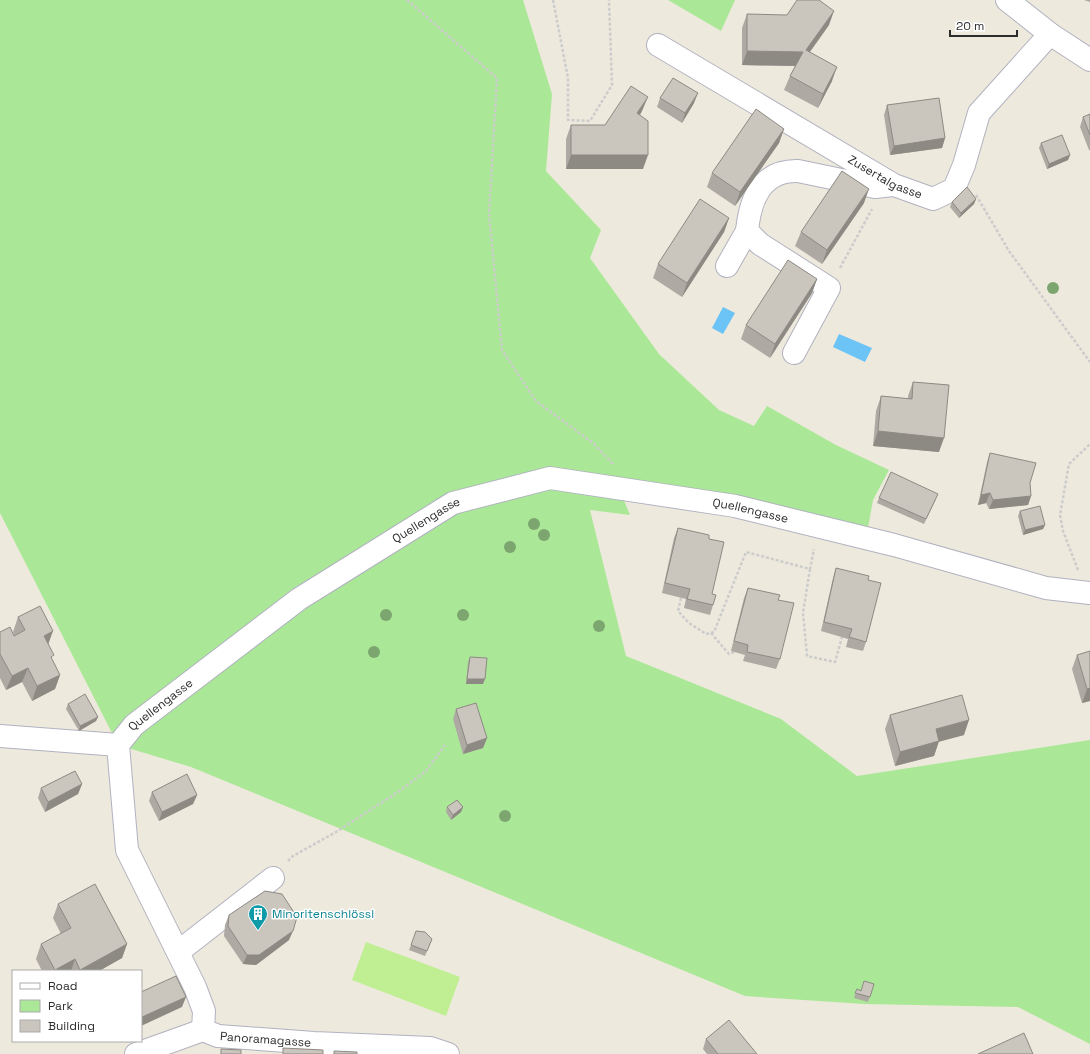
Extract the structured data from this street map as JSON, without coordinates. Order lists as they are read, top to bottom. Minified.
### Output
{"streets":{"street":["Zusertalgasse","Quellengasse","Panoramagasse"]},"places":{"building":["Minoritenschlössl"]},"legend":["Road","Park","Building"],"scale_bar":"20 m"}
